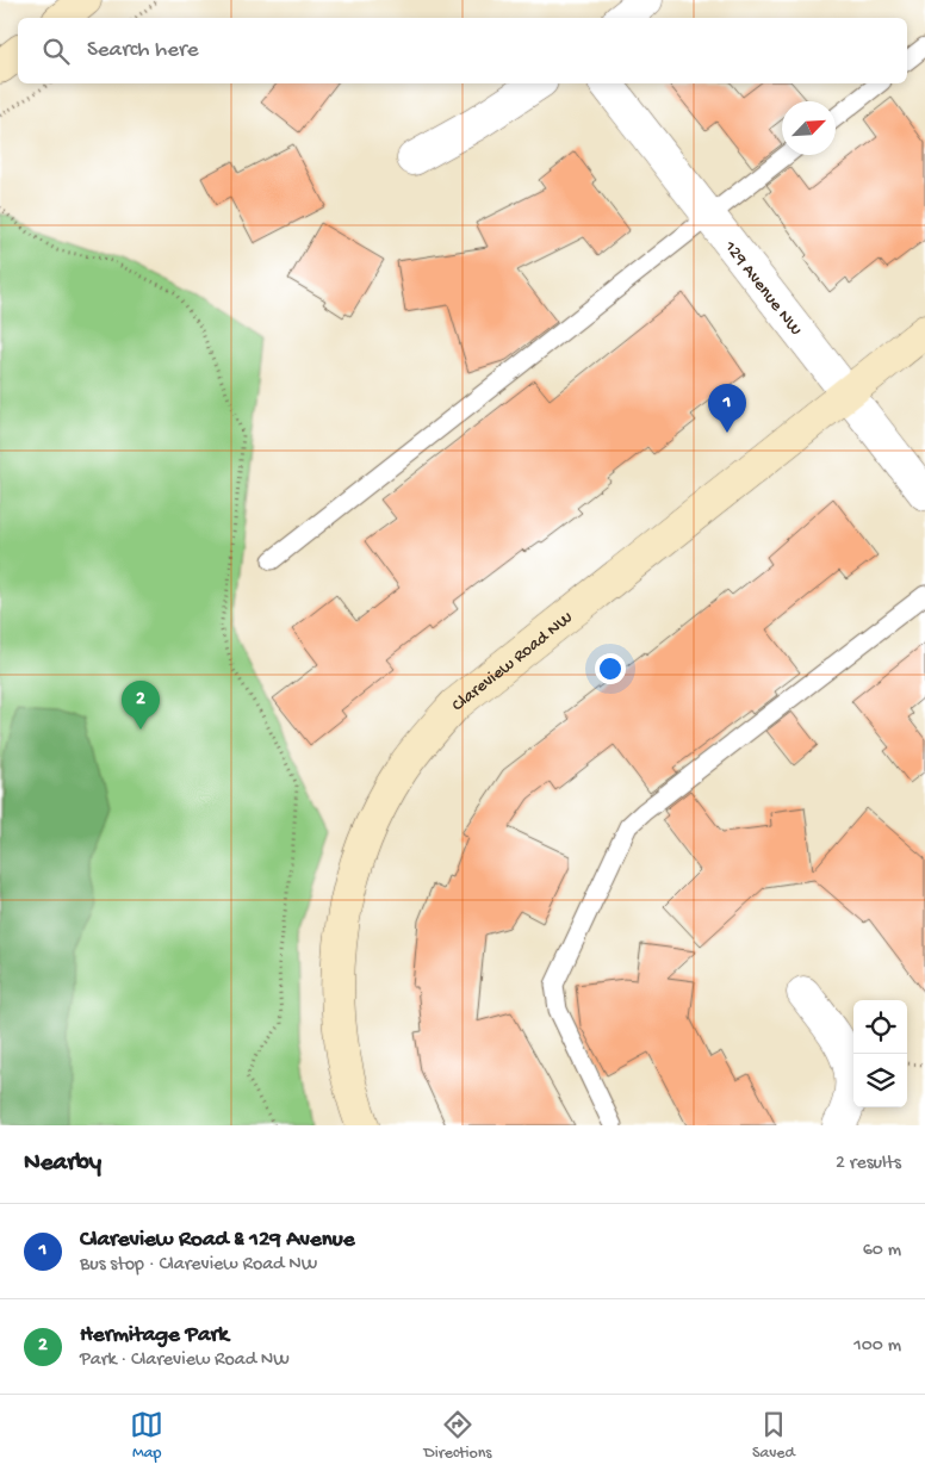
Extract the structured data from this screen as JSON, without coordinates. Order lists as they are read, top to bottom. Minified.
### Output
{"streets":{"street":["129 Avenue NW","Clareview Road NW"]},"crossings":[["129 Avenue NW","Clareview Road NW"]],"north":"top right","page":{"search":"Search here","pins":["1","2"],"heading":["Nearby","2 results"],"list":[{"mark":"1","name":"Clareview Road & 129 Avenue","note":"Bus stop · Clareview Road NW","value":"60 m"},{"mark":"2","name":"Hermitage Park","note":"Park · Clareview Road NW","value":"100 m"}],"nav":["Map","Directions","Saved"]}}
